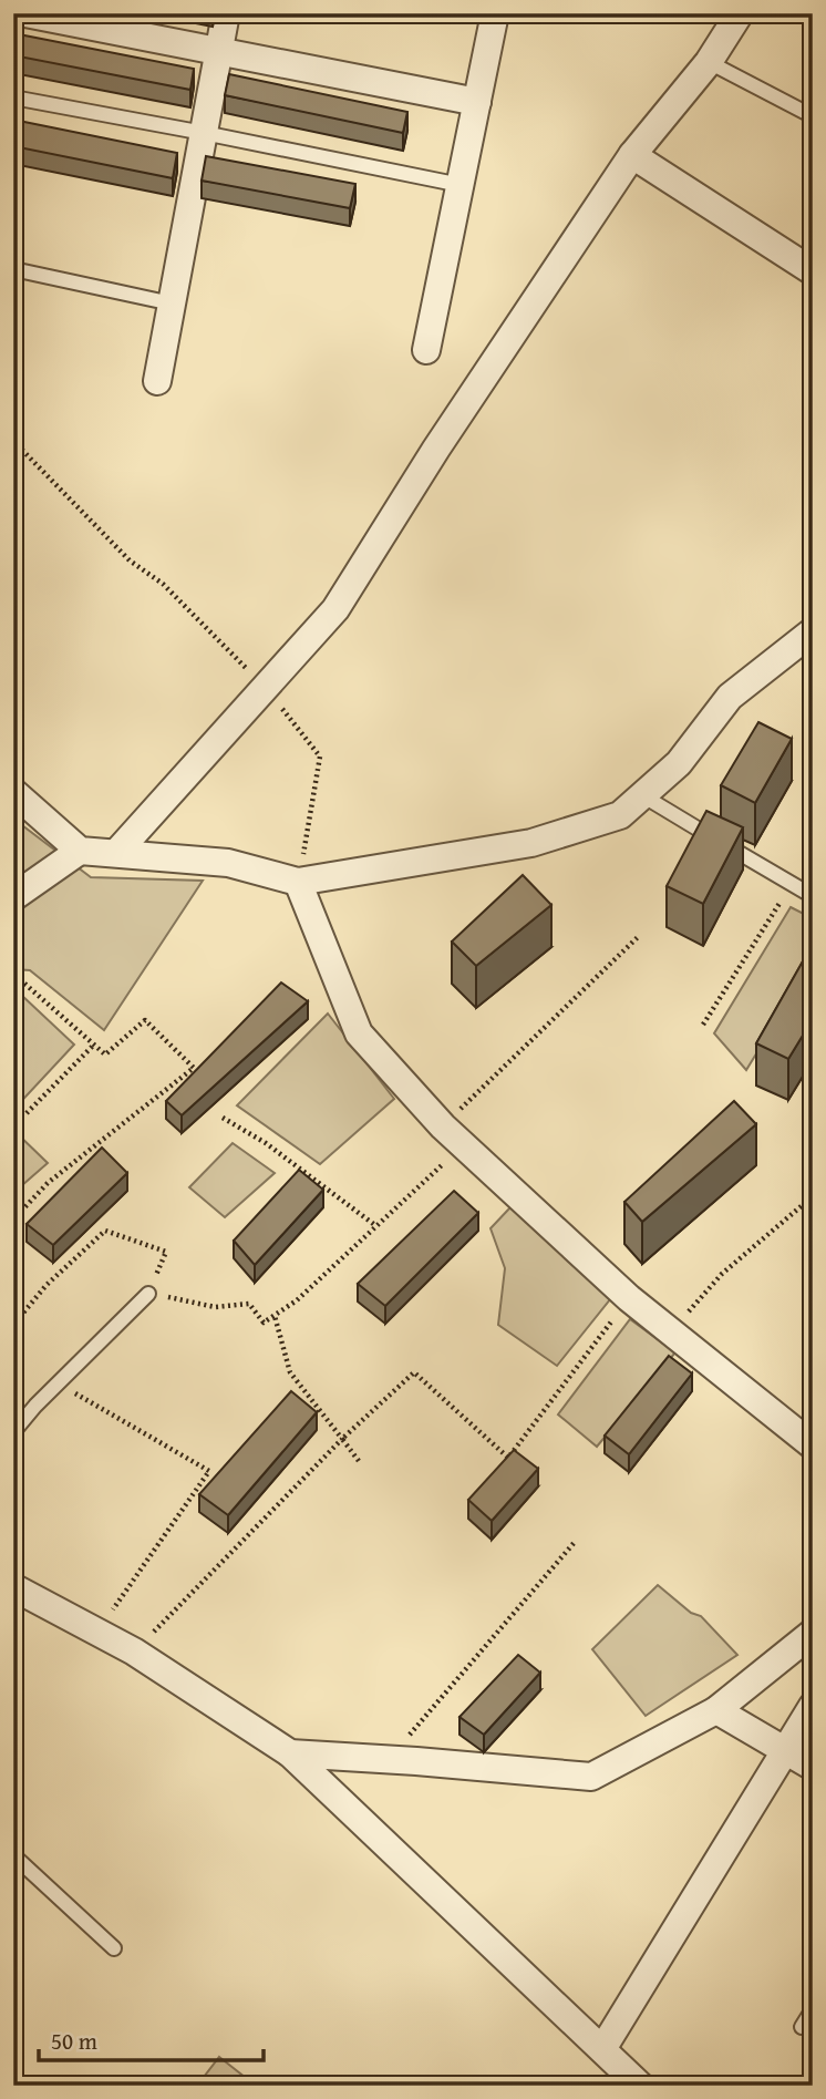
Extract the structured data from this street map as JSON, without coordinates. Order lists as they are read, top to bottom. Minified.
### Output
{"scale_bar":"50 m"}
